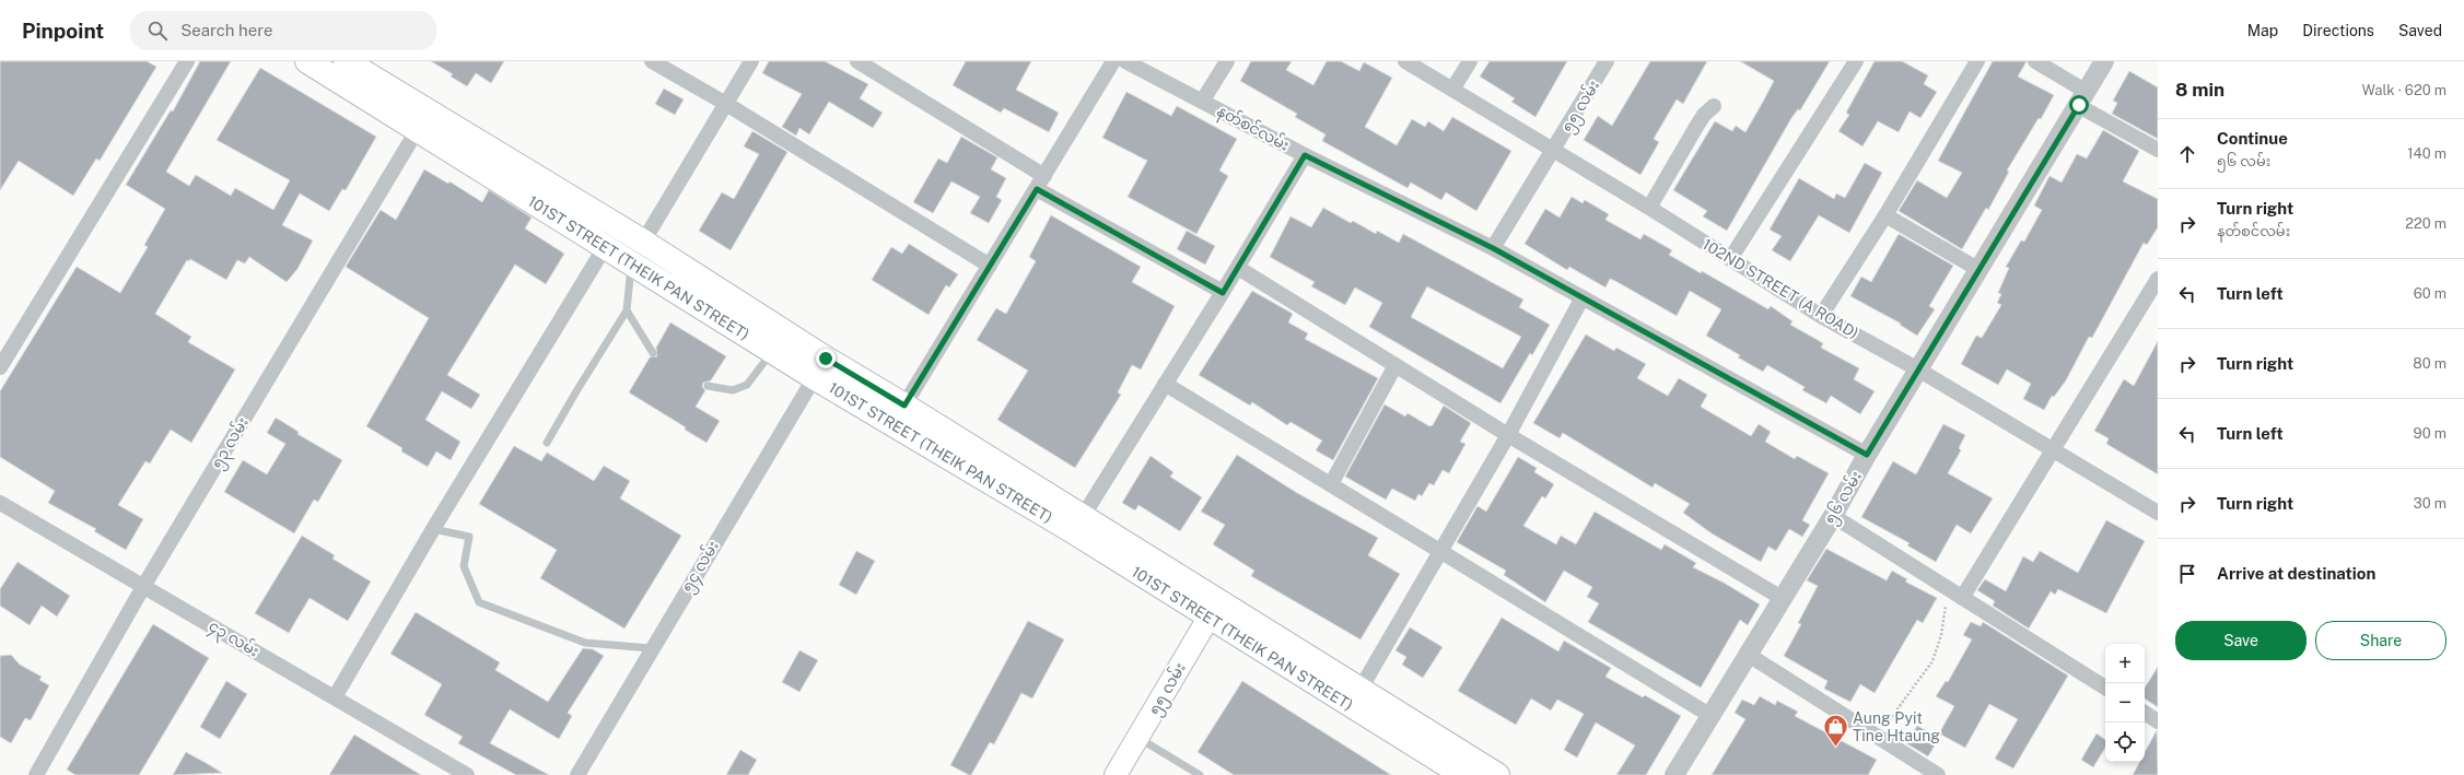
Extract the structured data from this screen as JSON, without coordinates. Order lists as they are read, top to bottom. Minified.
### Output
{"streets":{"main road":["၅၅ လမ်း","101ST STREET (THEIK PAN STREET)"],"street":["နတ်စင်လမ်း","102ND STREET (A ROAD)","၅၃ လမ်း","၅၆ လမ်း","၅၄ လမ်း","၄၃ လမ်း"]},"crossings":[["၅၅ လမ်း","နတ်စင်လမ်း"],["၅၅ လမ်း","101ST STREET (THEIK PAN STREET)"],["၅၅ လမ်း","102ND STREET (A ROAD)"],["နတ်စင်လမ်း","၅၆ လမ်း"],["101ST STREET (THEIK PAN STREET)","၅၃ လမ်း"],["101ST STREET (THEIK PAN STREET)","၅၄ လမ်း"],["102ND STREET (A ROAD)","၅၆ လမ်း"],["၅၃ လမ်း","၄၃ လမ်း"]],"places":{"shop":["Aung Pyit Tine Htaung"]},"page":{"header":"Pinpoint","search":"Search here","nav":["Map","Directions","Saved"],"heading":["8 min","Walk · 620 m"],"list":[["Continue","၅၆ လမ်း","140 m"],["Turn right","နတ်စင်လမ်း","220 m"],["Turn left","60 m"],["Turn right","80 m"],["Turn left","90 m"],["Turn right","30 m"],"Arrive at destination"],"buttons":["Save","Share"],"map_buttons":["+","−"]}}
